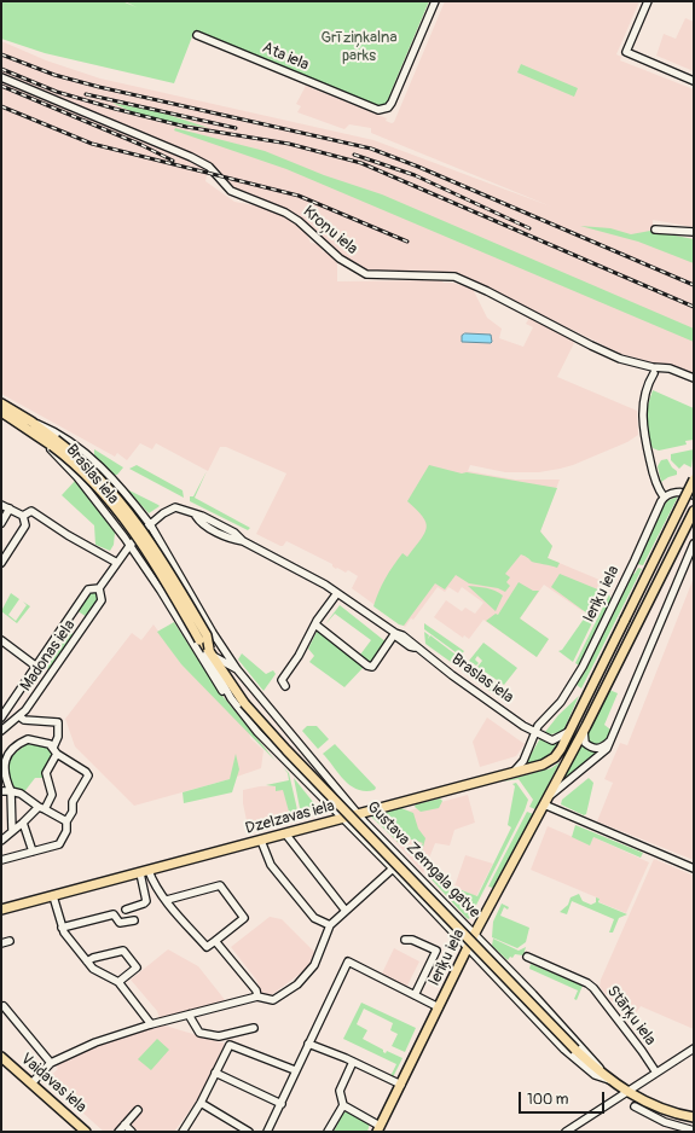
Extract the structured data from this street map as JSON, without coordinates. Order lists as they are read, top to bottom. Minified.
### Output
{"streets":{"main road":["Braslas iela","Ieriķu iela","Dzelzavas iela","Gustava Zemgala gatve","Vaidavas iela"],"street":["Ata iela","Kroņu iela","Madonas iela","Stārķu iela"]},"crossings":[["Braslas iela","Ieriķu iela"],["Braslas iela","Madonas iela"],["Braslas iela","Dzelzavas iela"],["Braslas iela","Gustava Zemgala gatve"],["Ieriķu iela","Dzelzavas iela"],["Ieriķu iela","Gustava Zemgala gatve"],["Madonas iela","Gustava Zemgala gatve"],["Dzelzavas iela","Gustava Zemgala gatve"]],"parks":["Grīziņkalna parks"],"scale_bar":"100 m"}
